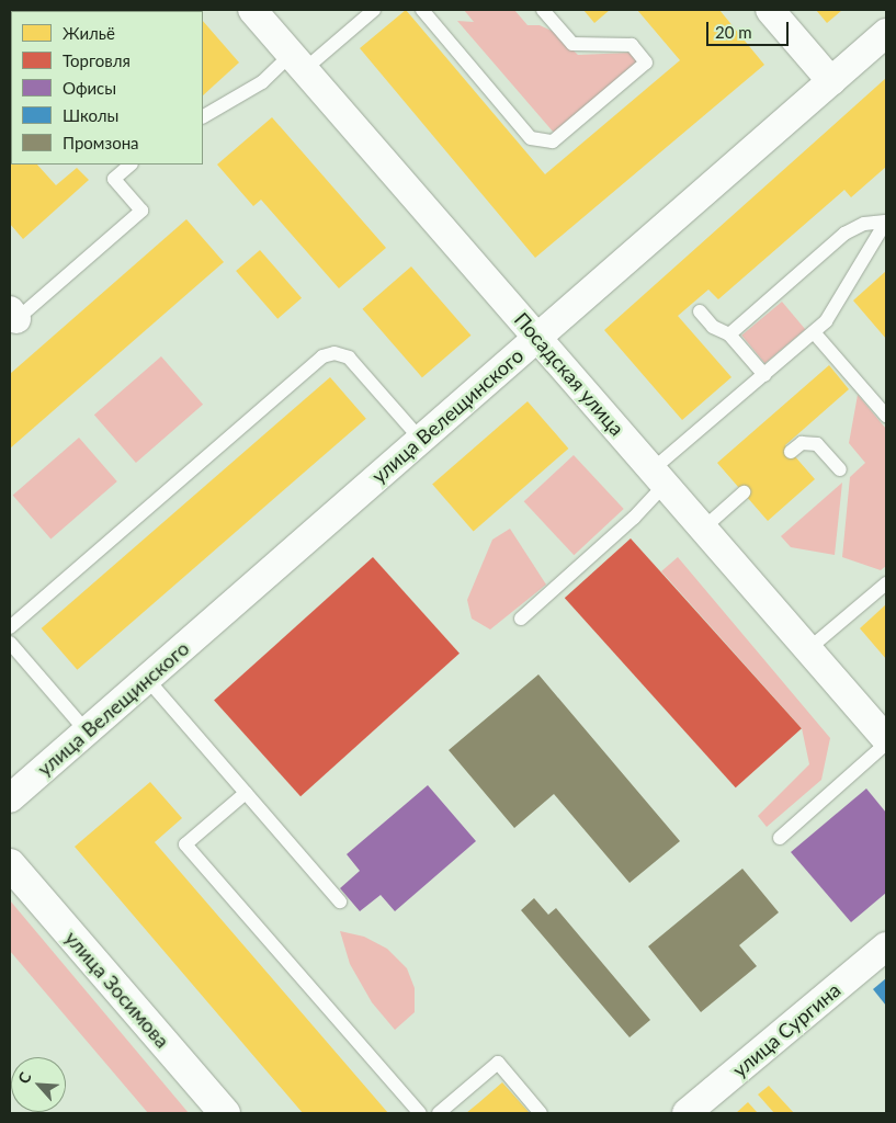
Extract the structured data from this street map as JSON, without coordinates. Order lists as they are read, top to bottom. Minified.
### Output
{"streets":{"main road":["улица Зосимова"],"street":["Посадская улица","улица Велещинского","улица Сургина"]},"crossings":[["Посадская улица","улица Велещинского"]],"legend":["Жильё","Торговля","Офисы","Школы","Промзона"],"scale_bar":"20 m","north":"top left"}
